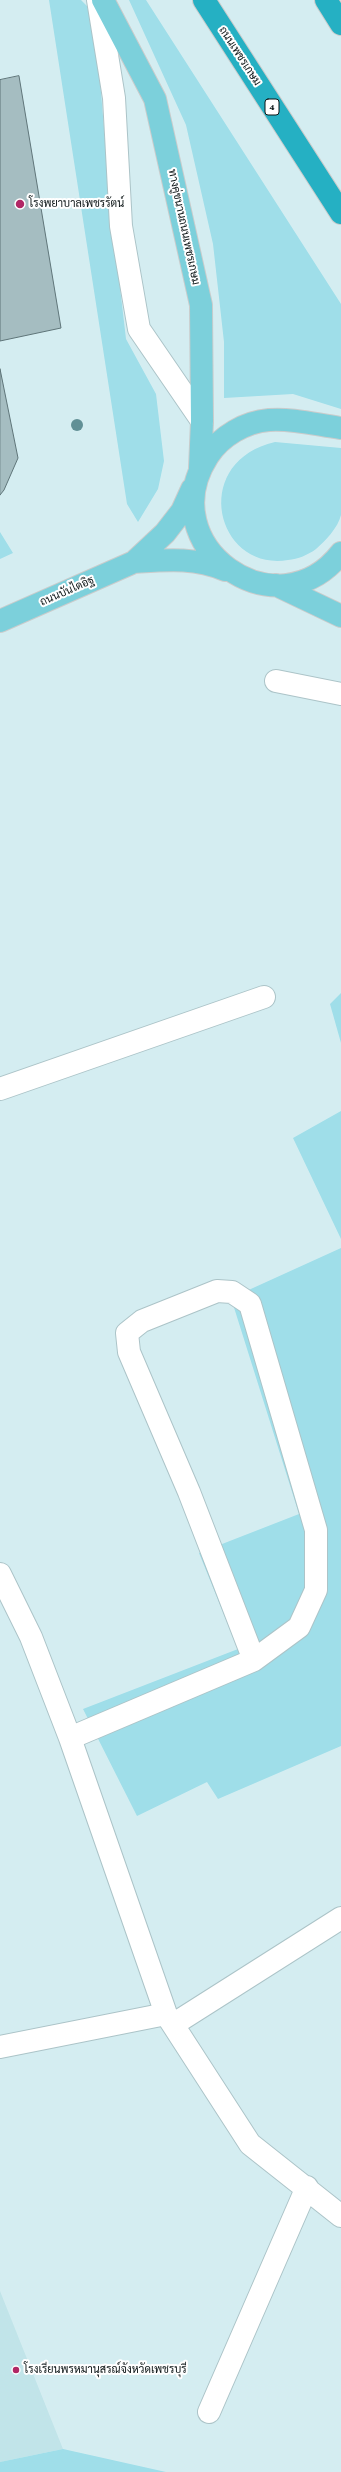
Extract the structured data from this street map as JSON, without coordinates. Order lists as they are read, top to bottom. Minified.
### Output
{"streets":{"highway":["ถนนเพชรเกษม","4"],"main road":["ทางคู่ขนานถนนเพชรเกษม","ถนนบันไดอิฐ"]},"crossings":[["ทางคู่ขนานถนนเพชรเกษม","ถนนบันไดอิฐ"]],"places":["โรงพยาบาลเพชรรัตน์","โรงเรียนพรหมานุสรณ์จังหวัดเพชรบุรี"]}
